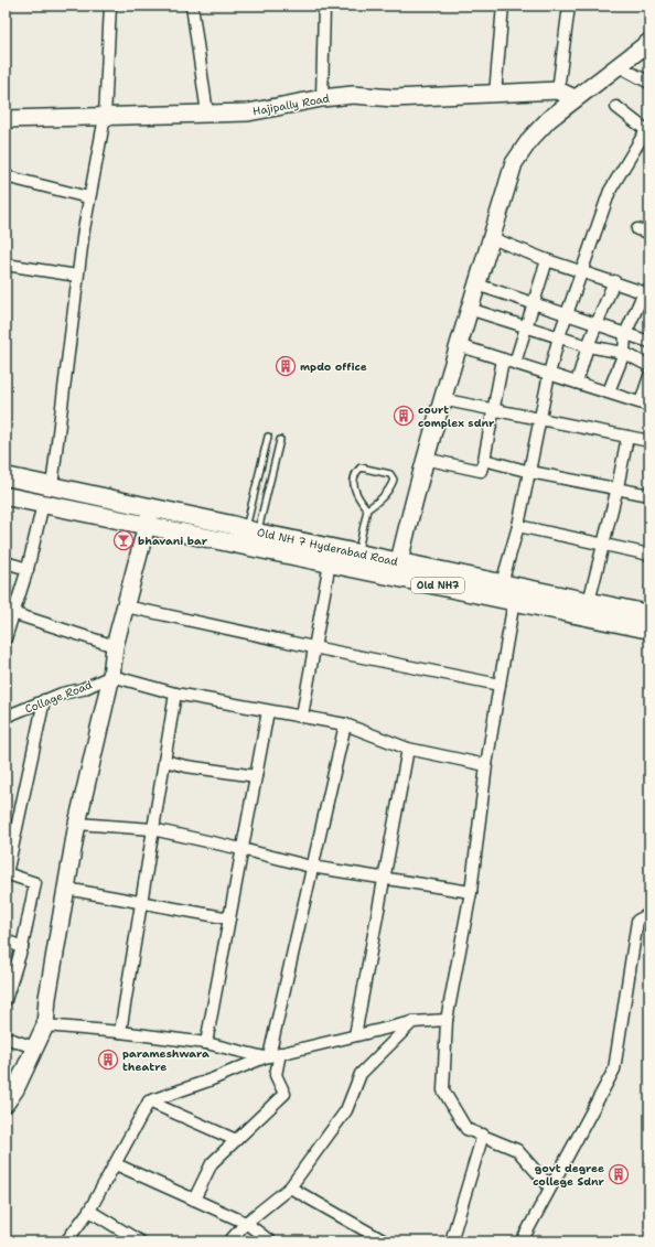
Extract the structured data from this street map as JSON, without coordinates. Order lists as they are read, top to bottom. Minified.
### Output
{"streets":{"main road":["Hajipally Road","Old NH 7 Hyderabad Road","Old NH7"],"street":["Collage Road"]},"places":{"building":["mpdo office","court complex sdnr","parameshwara theatre","govt degree college Sdnr"],"bar":["bhavani bar"]}}
